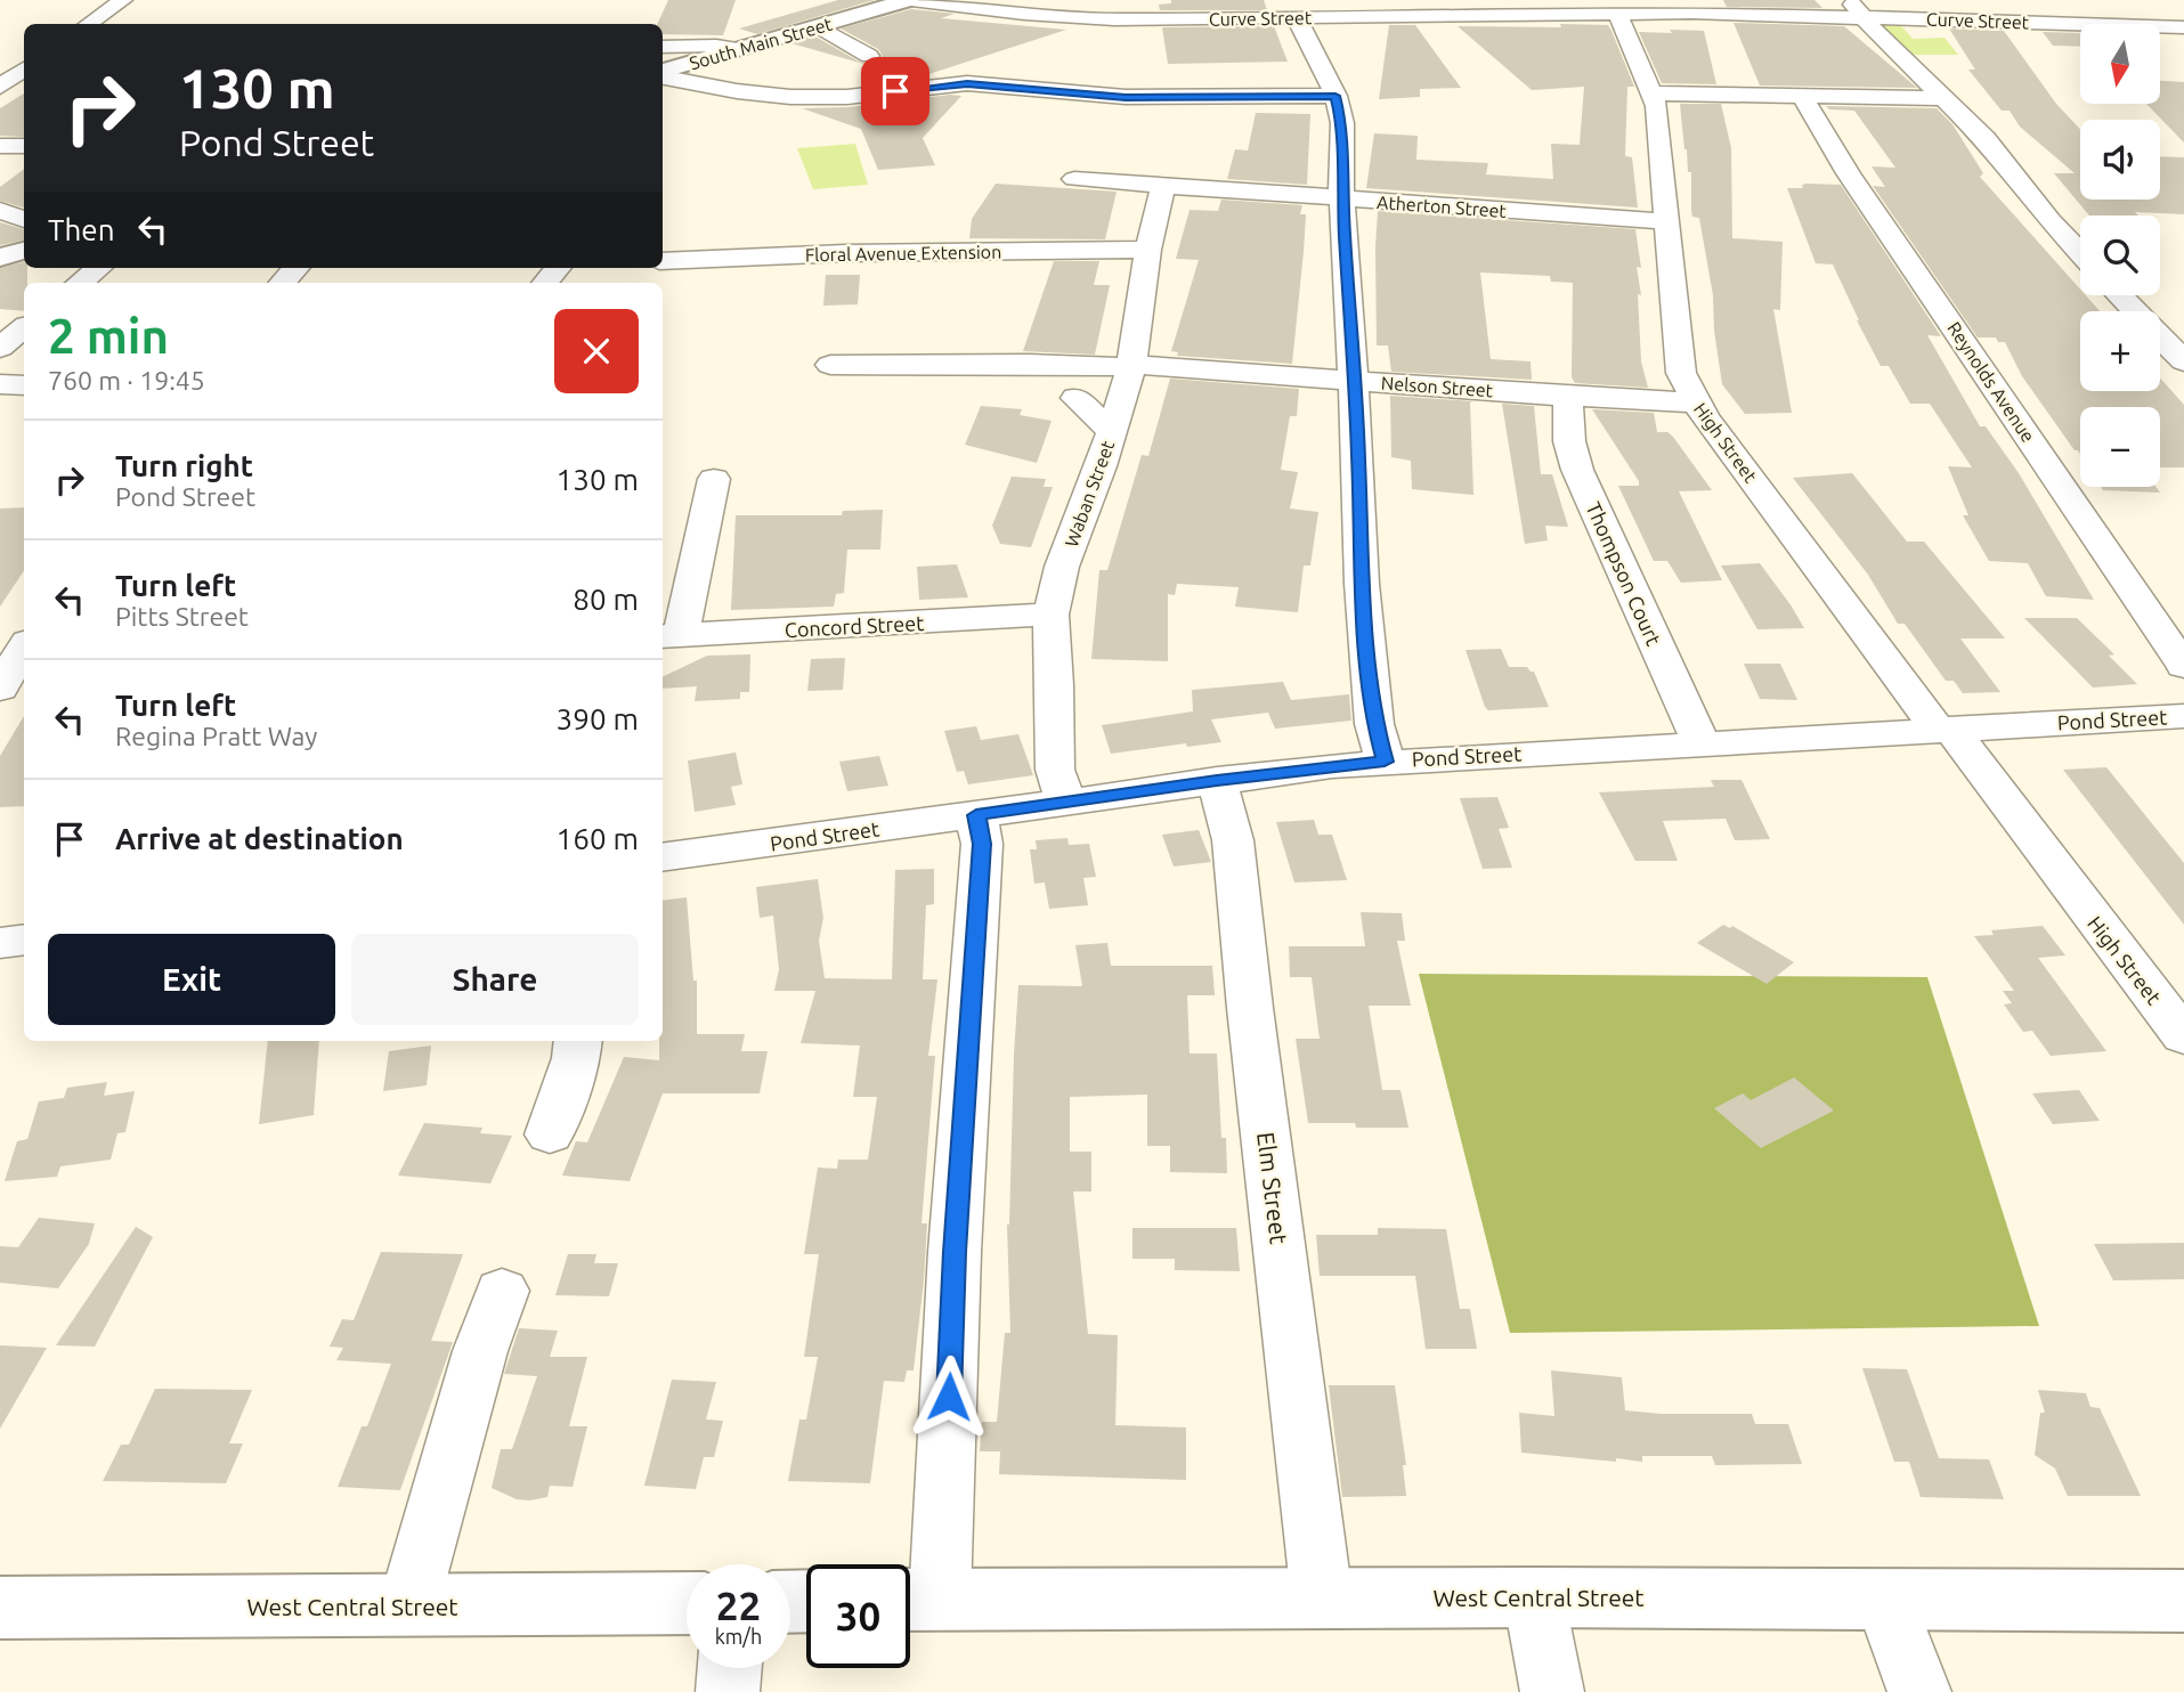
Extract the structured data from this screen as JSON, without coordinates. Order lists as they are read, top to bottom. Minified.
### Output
{"streets":{"main road":["South Main Street","West Central Street"],"street":["Curve Street","Atherton Street","Floral Avenue Extension","Reynolds Avenue","Nelson Street","High Street","Waban Street","Thompson Court","Concord Street","Pond Street","Elm Street"]},"crossings":[["Curve Street","South Main Street"],["Curve Street","High Street"],["Atherton Street","High Street"],["Atherton Street","Waban Street"],["Floral Avenue Extension","Waban Street"],["Nelson Street","High Street"],["Nelson Street","Waban Street"],["Nelson Street","Thompson Court"],["High Street","Pond Street"],["Waban Street","Concord Street"],["Waban Street","Pond Street"],["Thompson Court","Pond Street"],["Pond Street","Elm Street"],["Elm Street","West Central Street"]],"north":"bottom","page":{"map_buttons":["+","−"],"turn":["130 m","Pond Street"],"then":"Then","heading":["2 min","760 m · 19:45"],"list":[{"name":"Turn right","note":"Pond Street","value":"130 m"},{"name":"Turn left","note":"Pitts Street","value":"80 m"},{"name":"Turn left","note":"Regina Pratt Way","value":"390 m"},{"name":"Arrive at destination","value":"160 m"}],"buttons":["Exit","Share"],"speed":"22 km/h","limit":"30"}}
